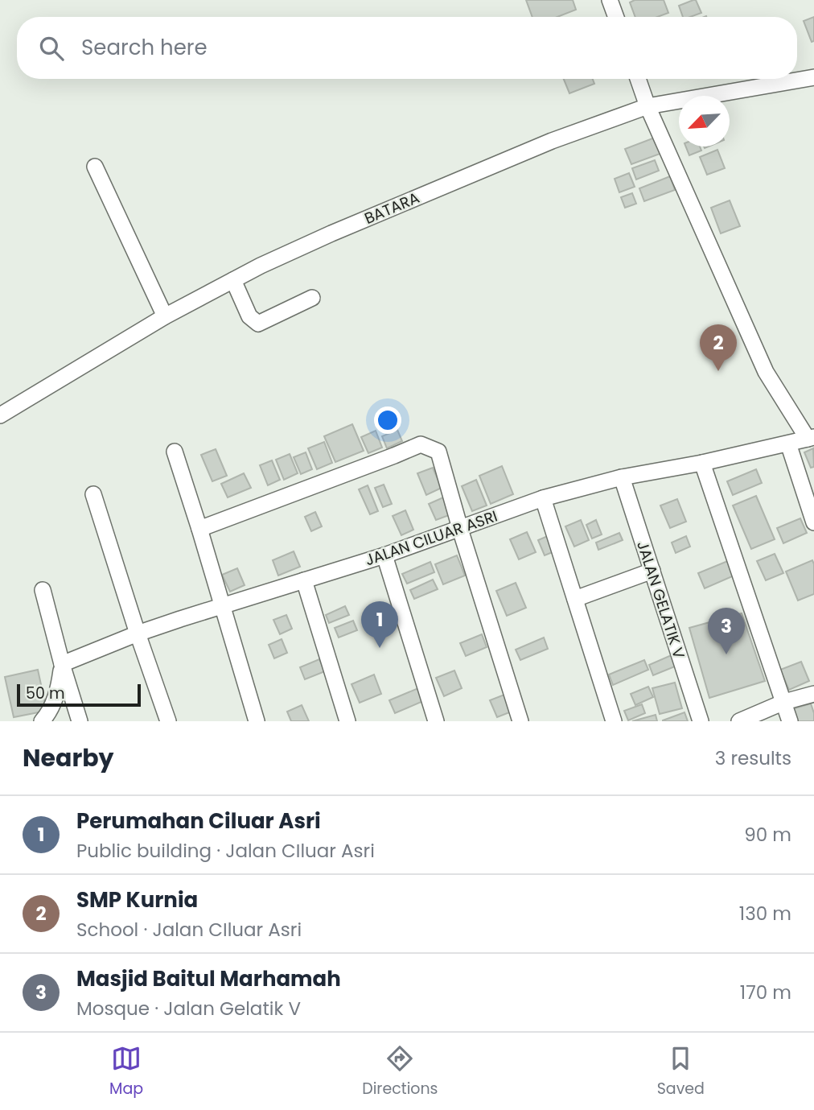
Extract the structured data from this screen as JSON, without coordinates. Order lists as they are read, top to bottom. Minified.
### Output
{"streets":{"street":["BATARA","JALAN CILUAR ASRI","JALAN GELATIK V"]},"crossings":[["JALAN CILUAR ASRI","JALAN GELATIK V"]],"scale_bar":"50 m","north":"bottom left","page":{"search":"Search here","pins":["2","1","3"],"scale":"50 m","heading":["Nearby","3 results"],"list":[{"mark":"1","name":"Perumahan Ciluar Asri","note":"Public building · Jalan CIluar Asri","value":"90 m"},{"mark":"2","name":"SMP Kurnia","note":"School · Jalan CIluar Asri","value":"130 m"},{"mark":"3","name":"Masjid Baitul Marhamah","note":"Mosque · Jalan Gelatik V","value":"170 m"}],"nav":["Map","Directions","Saved"]}}
